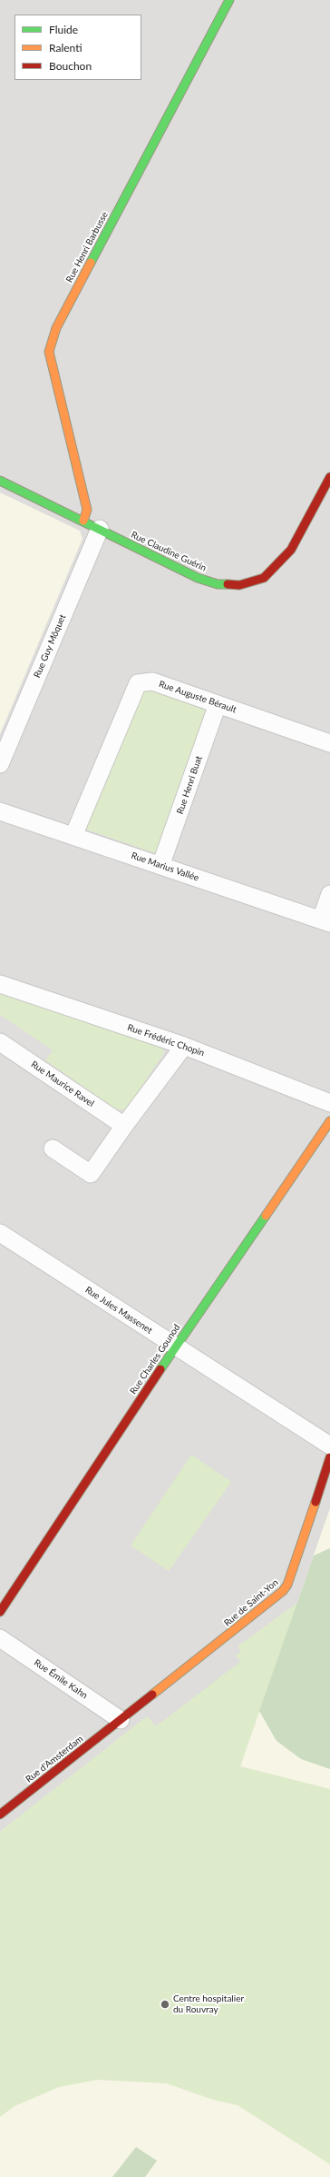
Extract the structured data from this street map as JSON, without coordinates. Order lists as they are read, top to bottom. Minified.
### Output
{"streets":{"street":["Rue Henri Barbusse","Rue Claudine Guérin","Rue Guy Môquet","Rue Auguste Bérault","Rue Henri Buat","Rue Marius Vallée","Rue Frédéric Chopin","Rue Maurice Ravel","Rue Jules Massenet","Rue Charles Gounod","Rue de Saint-Yon","Rue Émile Kahn","Rue d'Amsterdam"]},"crossings":[["Rue Henri Barbusse","Rue Claudine Guérin"],["Rue Claudine Guérin","Rue Guy Môquet"],["Rue Auguste Bérault","Rue Henri Buat"],["Rue Auguste Bérault","Rue Marius Vallée"],["Rue Henri Buat","Rue Marius Vallée"],["Rue Jules Massenet","Rue Charles Gounod"],["Rue de Saint-Yon","Rue Émile Kahn"],["Rue de Saint-Yon","Rue d'Amsterdam"],["Rue Émile Kahn","Rue d'Amsterdam"]],"places":["Centre hospitalier du Rouvray"],"legend":["Fluide","Ralenti","Bouchon"]}
